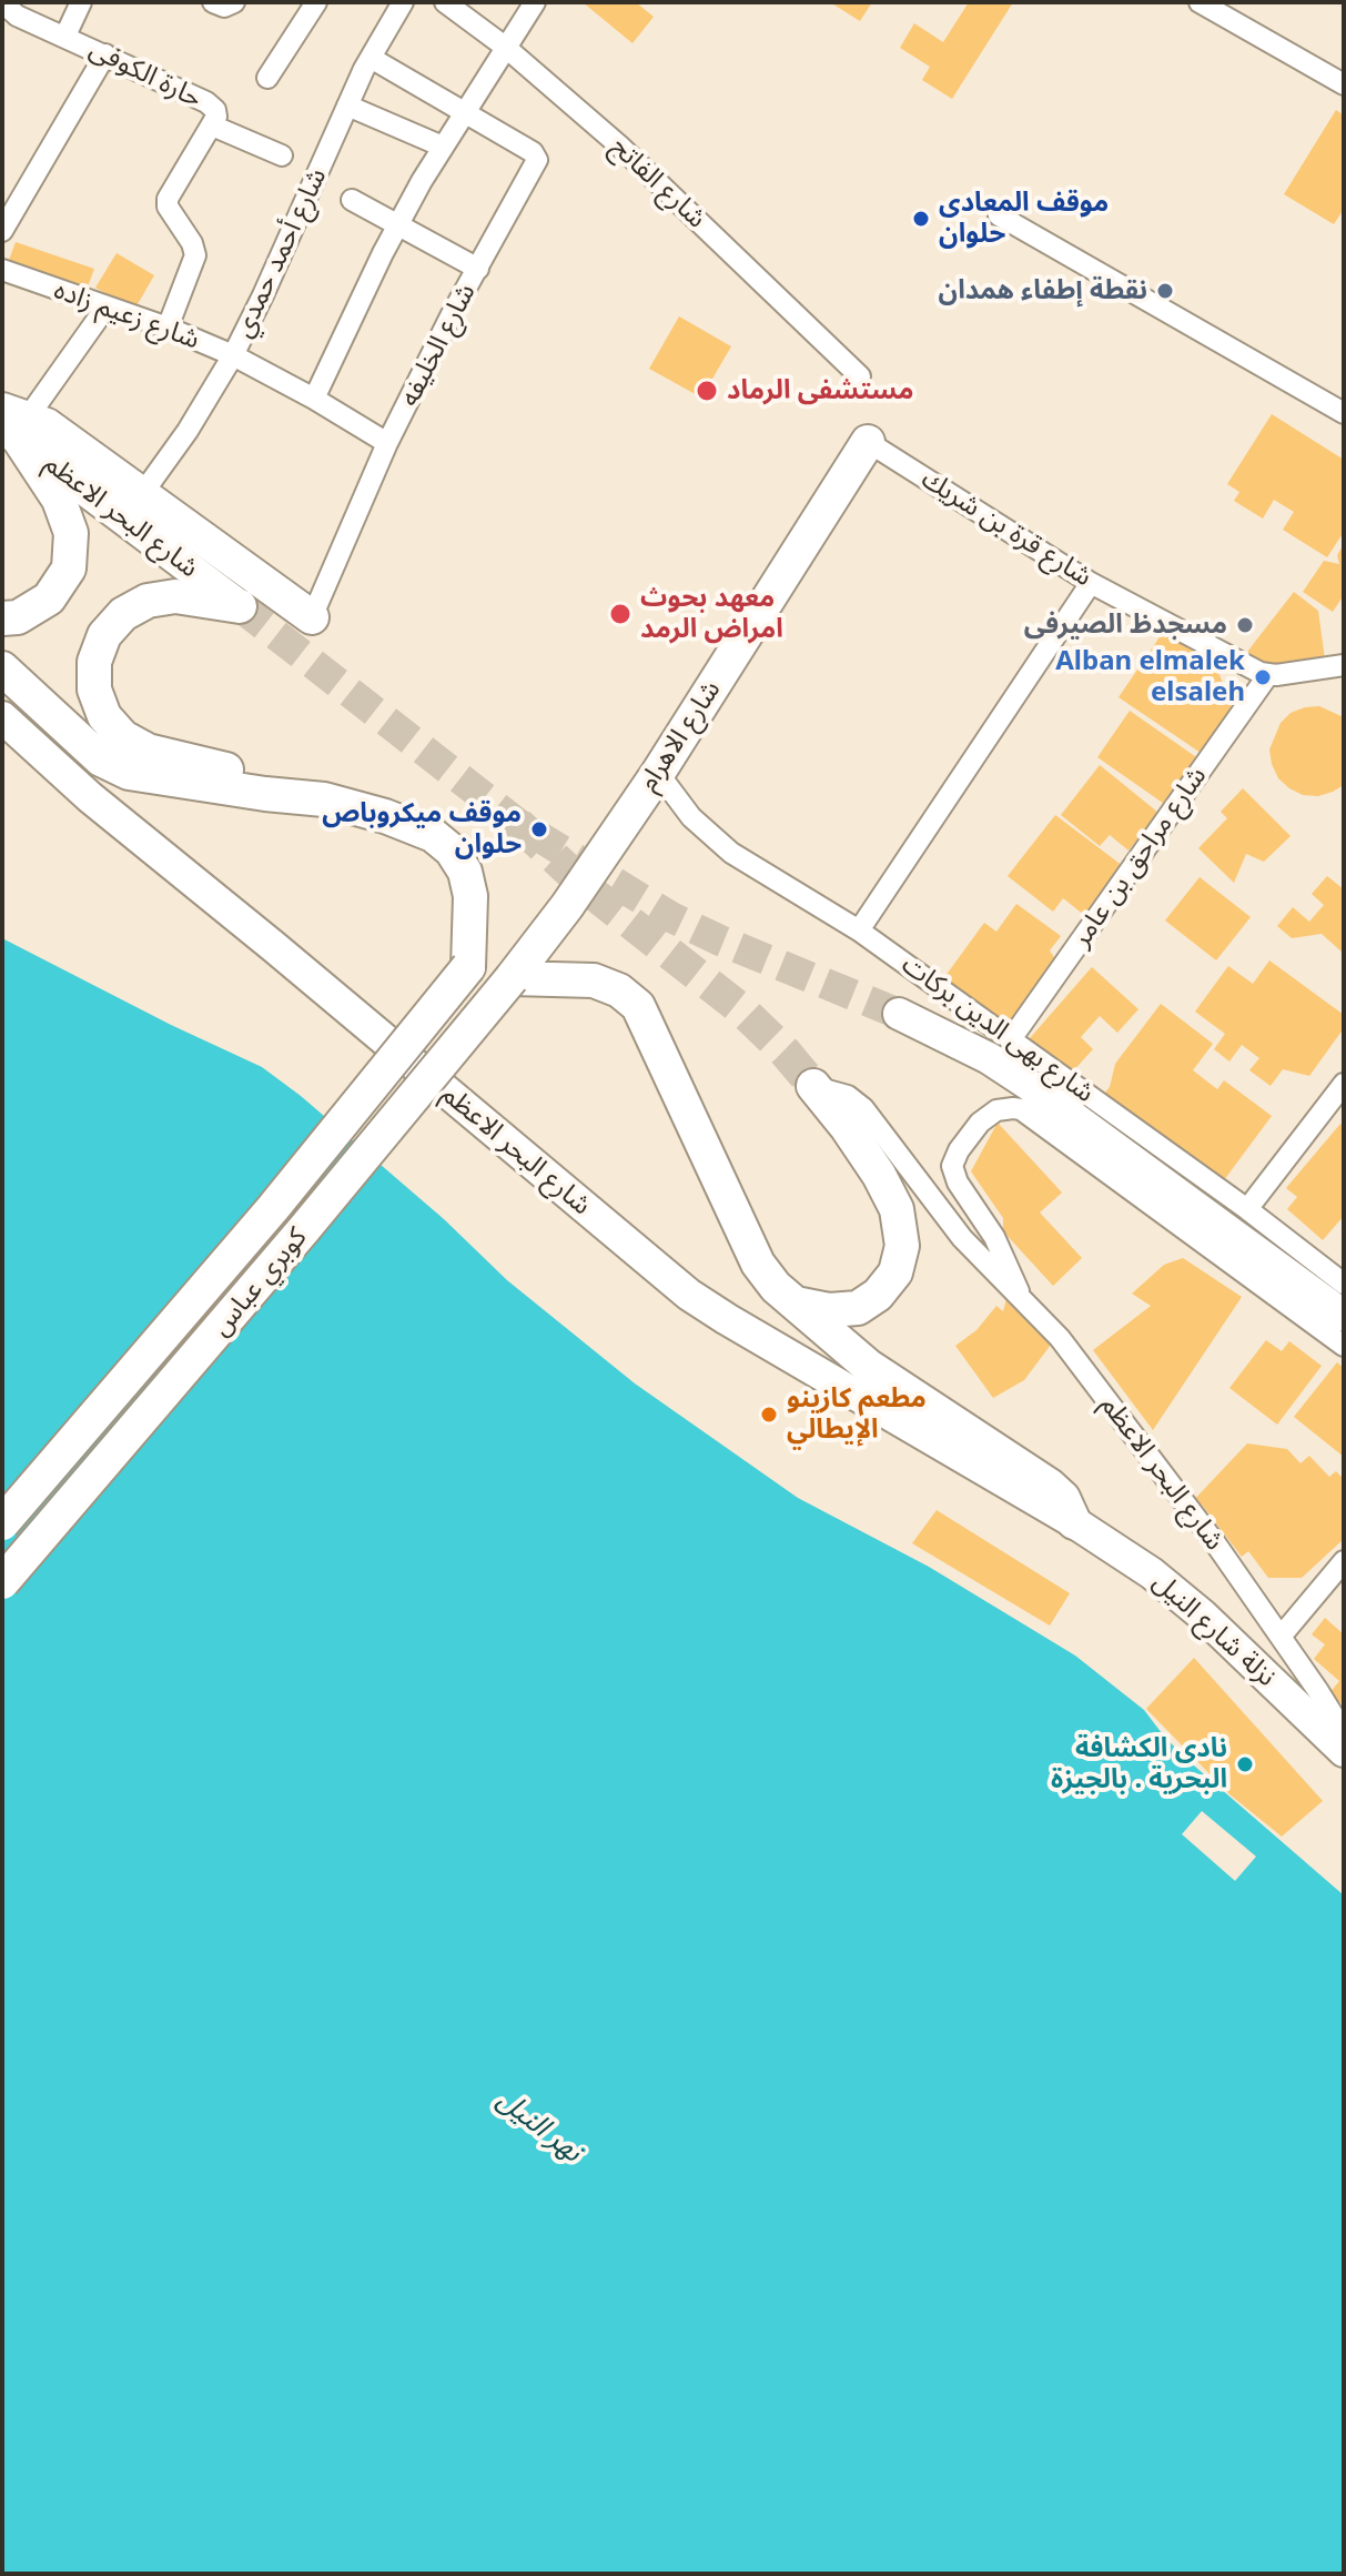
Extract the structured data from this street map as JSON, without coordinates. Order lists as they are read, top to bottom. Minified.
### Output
{"streets":{"highway":["شارع الاهرام","كوبري عباس"],"main road":["شارع البحر الاعظم","شارع بهى الدين بركات","نزلة شارع النيل"],"street":["حارة الكوفى","شارع الفاتح","شارع أحمد حمدي","شارع زعيم زاده","شارع الخليفه","شارع قرة بن شريك","شارع مراحق بن عامر"]},"crossings":[["حارة الكوفى","شارع زعيم زاده"],["شارع أحمد حمدي","شارع زعيم زاده"],["شارع زعيم زاده","شارع الخليفه"],["شارع البحر الاعظم","نزلة شارع النيل"],["شارع قرة بن شريك","شارع الاهرام"],["شارع قرة بن شريك","شارع مراحق بن عامر"],["شارع الاهرام","شارع بهى الدين بركات"],["شارع الاهرام","كوبري عباس"],["شارع مراحق بن عامر","شارع بهى الدين بركات"]],"water":["نهر النيل"],"places":["موقف المعادى حلوان","نقطة إطفاء همدان","مستشفى الرماد","معهد بحوث امراض الرمد","مسجدظ الصيرفى","Alban elmalek elsaleh","موقف ميكروباص حلوان","مطعم كازينو الإيطالي","نادى الكشافة البحرية . بالجيزة"]}
